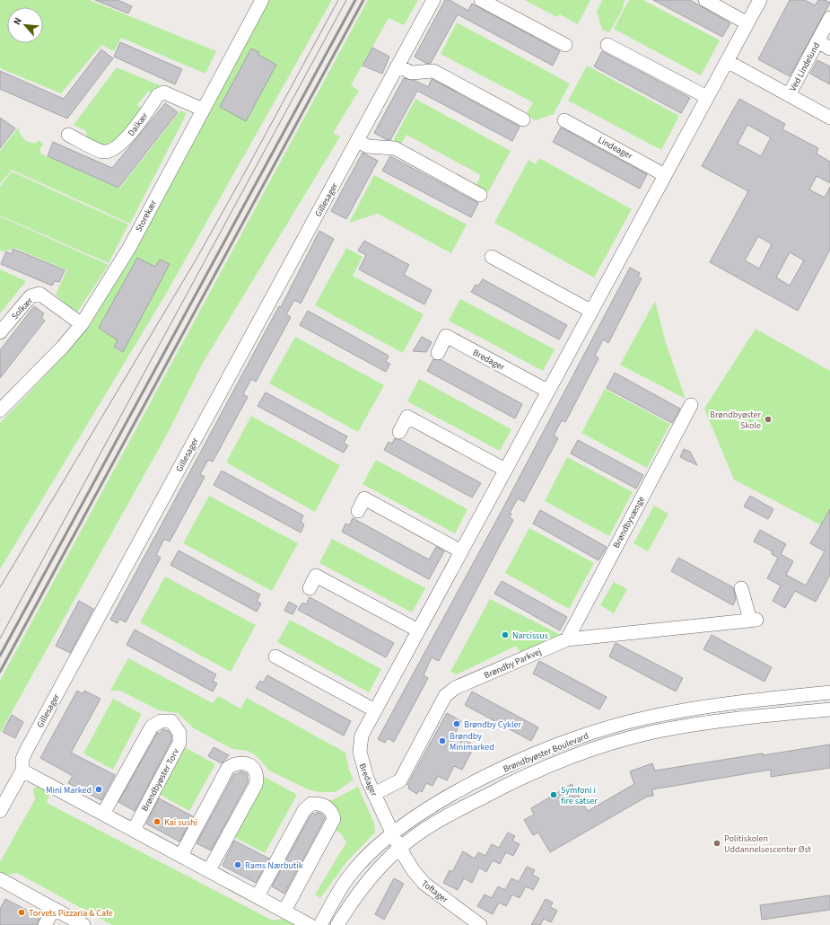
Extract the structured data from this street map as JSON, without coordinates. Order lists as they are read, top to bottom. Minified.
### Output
{"streets":{"street":["Ved Lindelund","Dalkær","Lindeager","Gillesager","Storekær","Solkær","Bredager","Brøndbyvænge","Brøndby Parkvej","Brøndbyøster Boulevard","Brøndbyøster Torv","Toftager"]},"crossings":[["Dalkær","Storekær"],["Lindeager","Bredager"],["Storekær","Solkær"],["Bredager","Brøndby Parkvej"],["Bredager","Brøndbyøster Boulevard"],["Bredager","Toftager"],["Brøndbyvænge","Brøndby Parkvej"],["Brøndbyøster Boulevard","Toftager"]],"places":["Brøndbyøster Skole","Narcissus","Brøndby Cykler","Brøndby Minimarked","Mini Marked","Symfoni i fire satser","Kai sushi","Politiskolen Uddannelsescenter Øst","Rams Nærbutik","Torvets Pizzaria & Cafe"],"north":"top left"}
